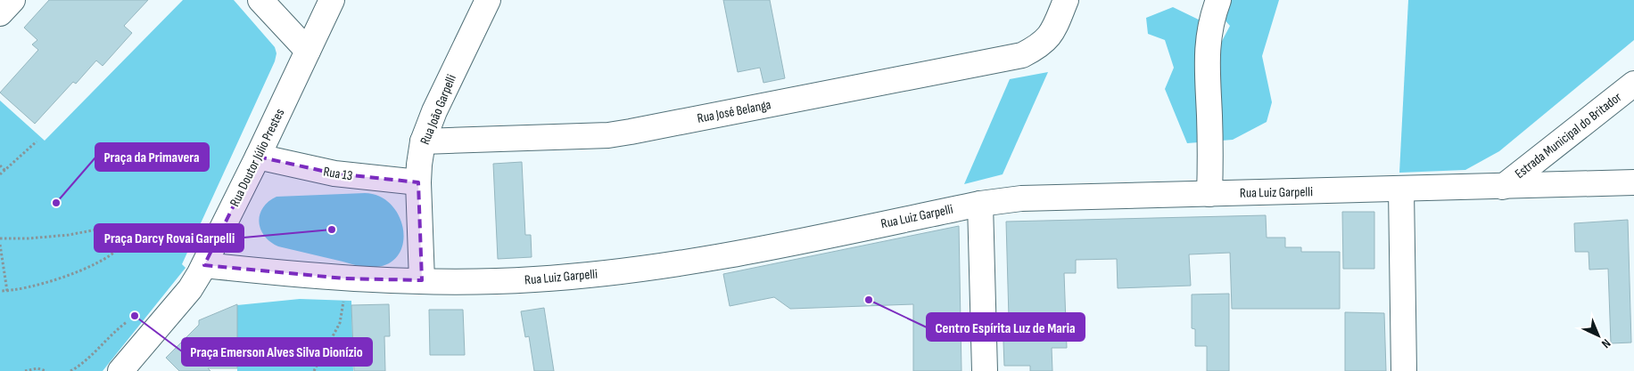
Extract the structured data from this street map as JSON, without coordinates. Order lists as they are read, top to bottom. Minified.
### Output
{"streets":{"street":["Rua João Garpelli","Rua José Belanga","Estrada Municipal do Britador","Rua Doutor Júlio Prestes","Rua 13","Rua Luiz Garpelli"]},"crossings":[["Rua João Garpelli","Rua José Belanga"],["Rua João Garpelli","Rua 13"],["Rua João Garpelli","Rua Luiz Garpelli"],["Estrada Municipal do Britador","Rua Luiz Garpelli"],["Rua Doutor Júlio Prestes","Rua 13"],["Rua Doutor Júlio Prestes","Rua Luiz Garpelli"]],"places":["Praça da Primavera","Praça Darcy Rovai Garpelli","Centro Espírita Luz de Maria","Praça Emerson Alves Silva Dionízio"],"north":"bottom right"}
